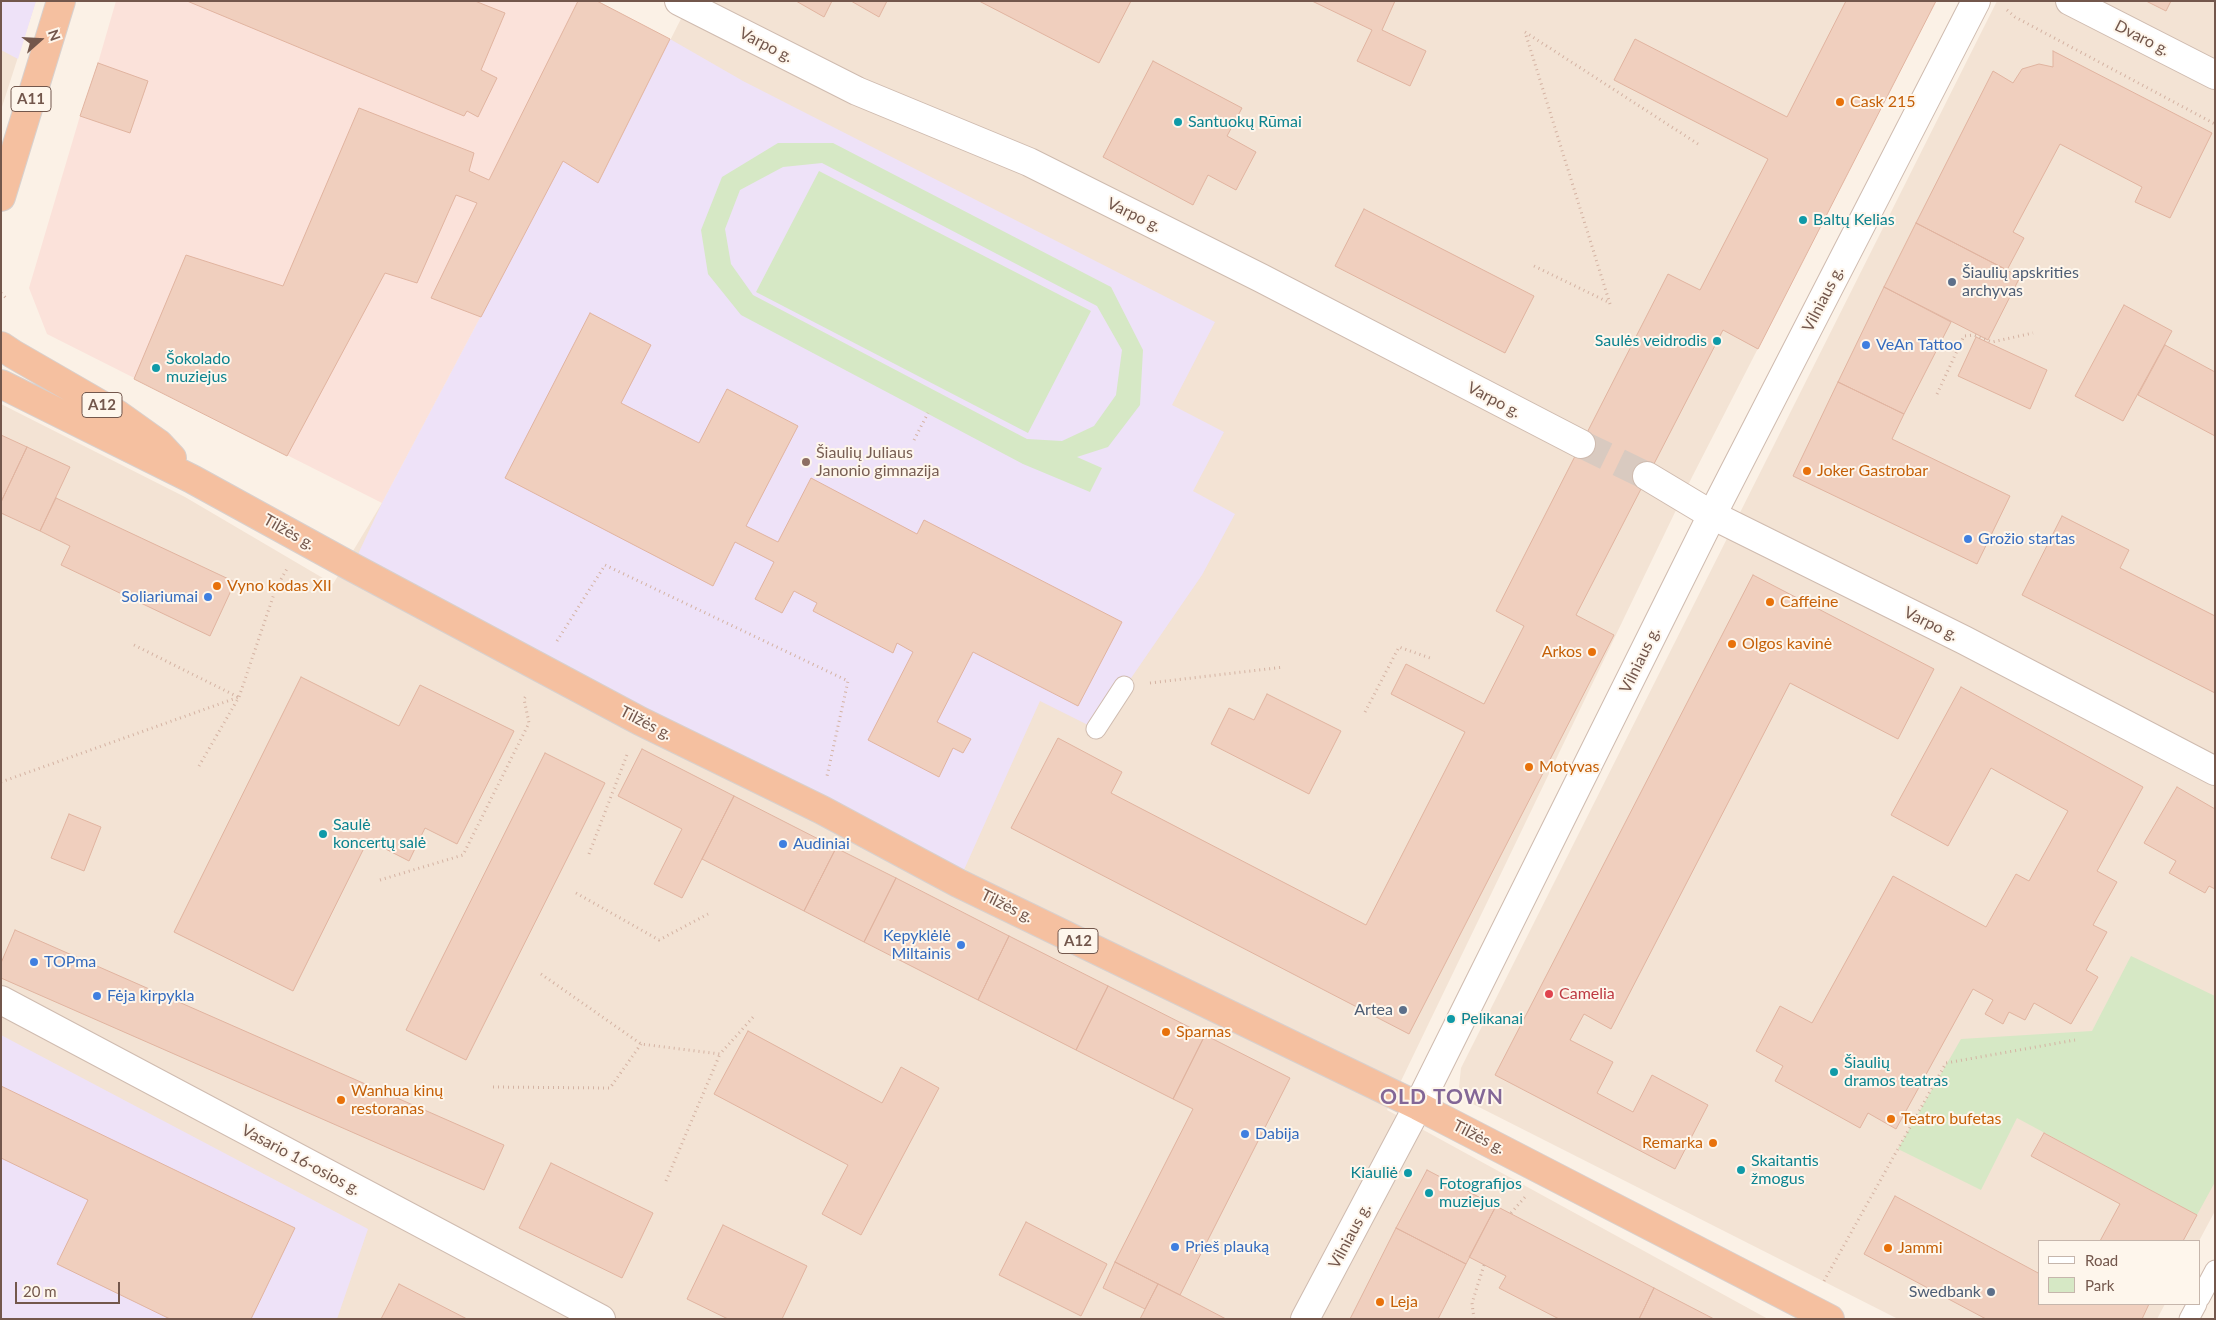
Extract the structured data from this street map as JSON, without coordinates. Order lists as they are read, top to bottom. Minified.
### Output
{"streets":{"highway":["A11","A12","Tilžės g."],"street":["Dvaro g.","Varpo g.","Vilniaus g.","Vasario 16-osios g."]},"crossings":[["Varpo g.","Vilniaus g."],["Vilniaus g.","Tilžės g."]],"districts":["OLD TOWN"],"places":["Cask 215","Santuokų Rūmai","Baltų Kelias","Šiaulių apskrities archyvas","Saulės veidrodis","VeAn Tattoo","Šokolado muziejus","Šiaulių Juliaus Janonio gimnazija","Joker Gastrobar","Grožio startas","Vyno kodas XII","Soliariumai","Caffeine","Olgos kavinė","Arkos","Motyvas","Saulė koncertų salė","Audiniai","Kepyklėlė Miltainis","TOPma","Camelia","Fėja kirpykla","Artea","Pelikanai","Sparnas","Šiaulių dramos teatras","Wanhua kinų restoranas","Teatro bufetas","Dabija","Remarka","Skaitantis žmogus","Kiauliė","Fotografijos muziejus","Prieš plauką","Jammi","Swedbank","Leja"],"legend":["Road","Park"],"scale_bar":"20 m","north":"right"}
